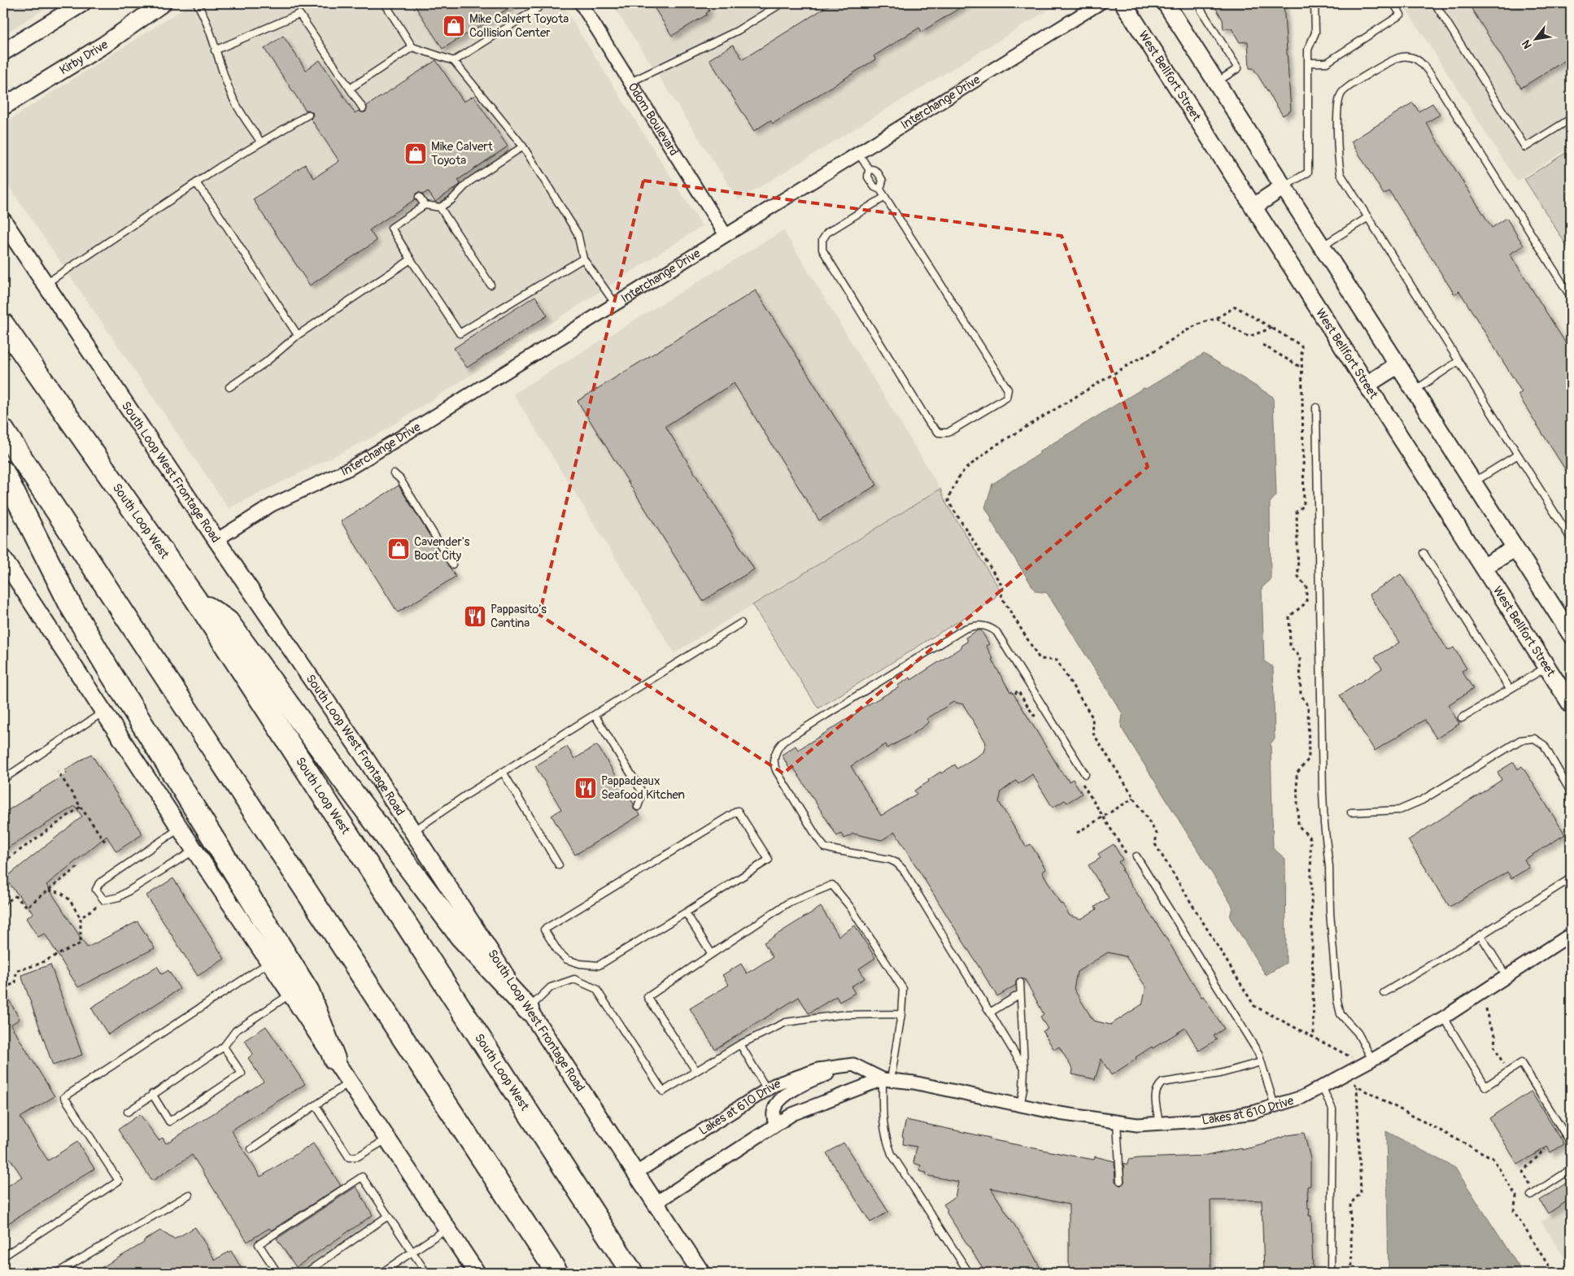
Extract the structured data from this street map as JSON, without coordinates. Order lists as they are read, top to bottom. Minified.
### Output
{"streets":{"highway":["South Loop West"],"main road":["Kirby Drive","West Bellfort Street","South Loop West Frontage Road"],"street":["Interchange Drive","Odom Boulevard","Lakes at 610 Drive"]},"crossings":[["Interchange Drive","Odom Boulevard"],["Interchange Drive","South Loop West Frontage Road"],["South Loop West Frontage Road","Lakes at 610 Drive"]],"places":{"shop":["Mike Calvert Toyota Collision Center","Mike Calvert Toyota","Cavender's Boot City"],"restaurant":["Pappasito's Cantina","Pappadeaux Seafood Kitchen"]},"north":"bottom left"}
